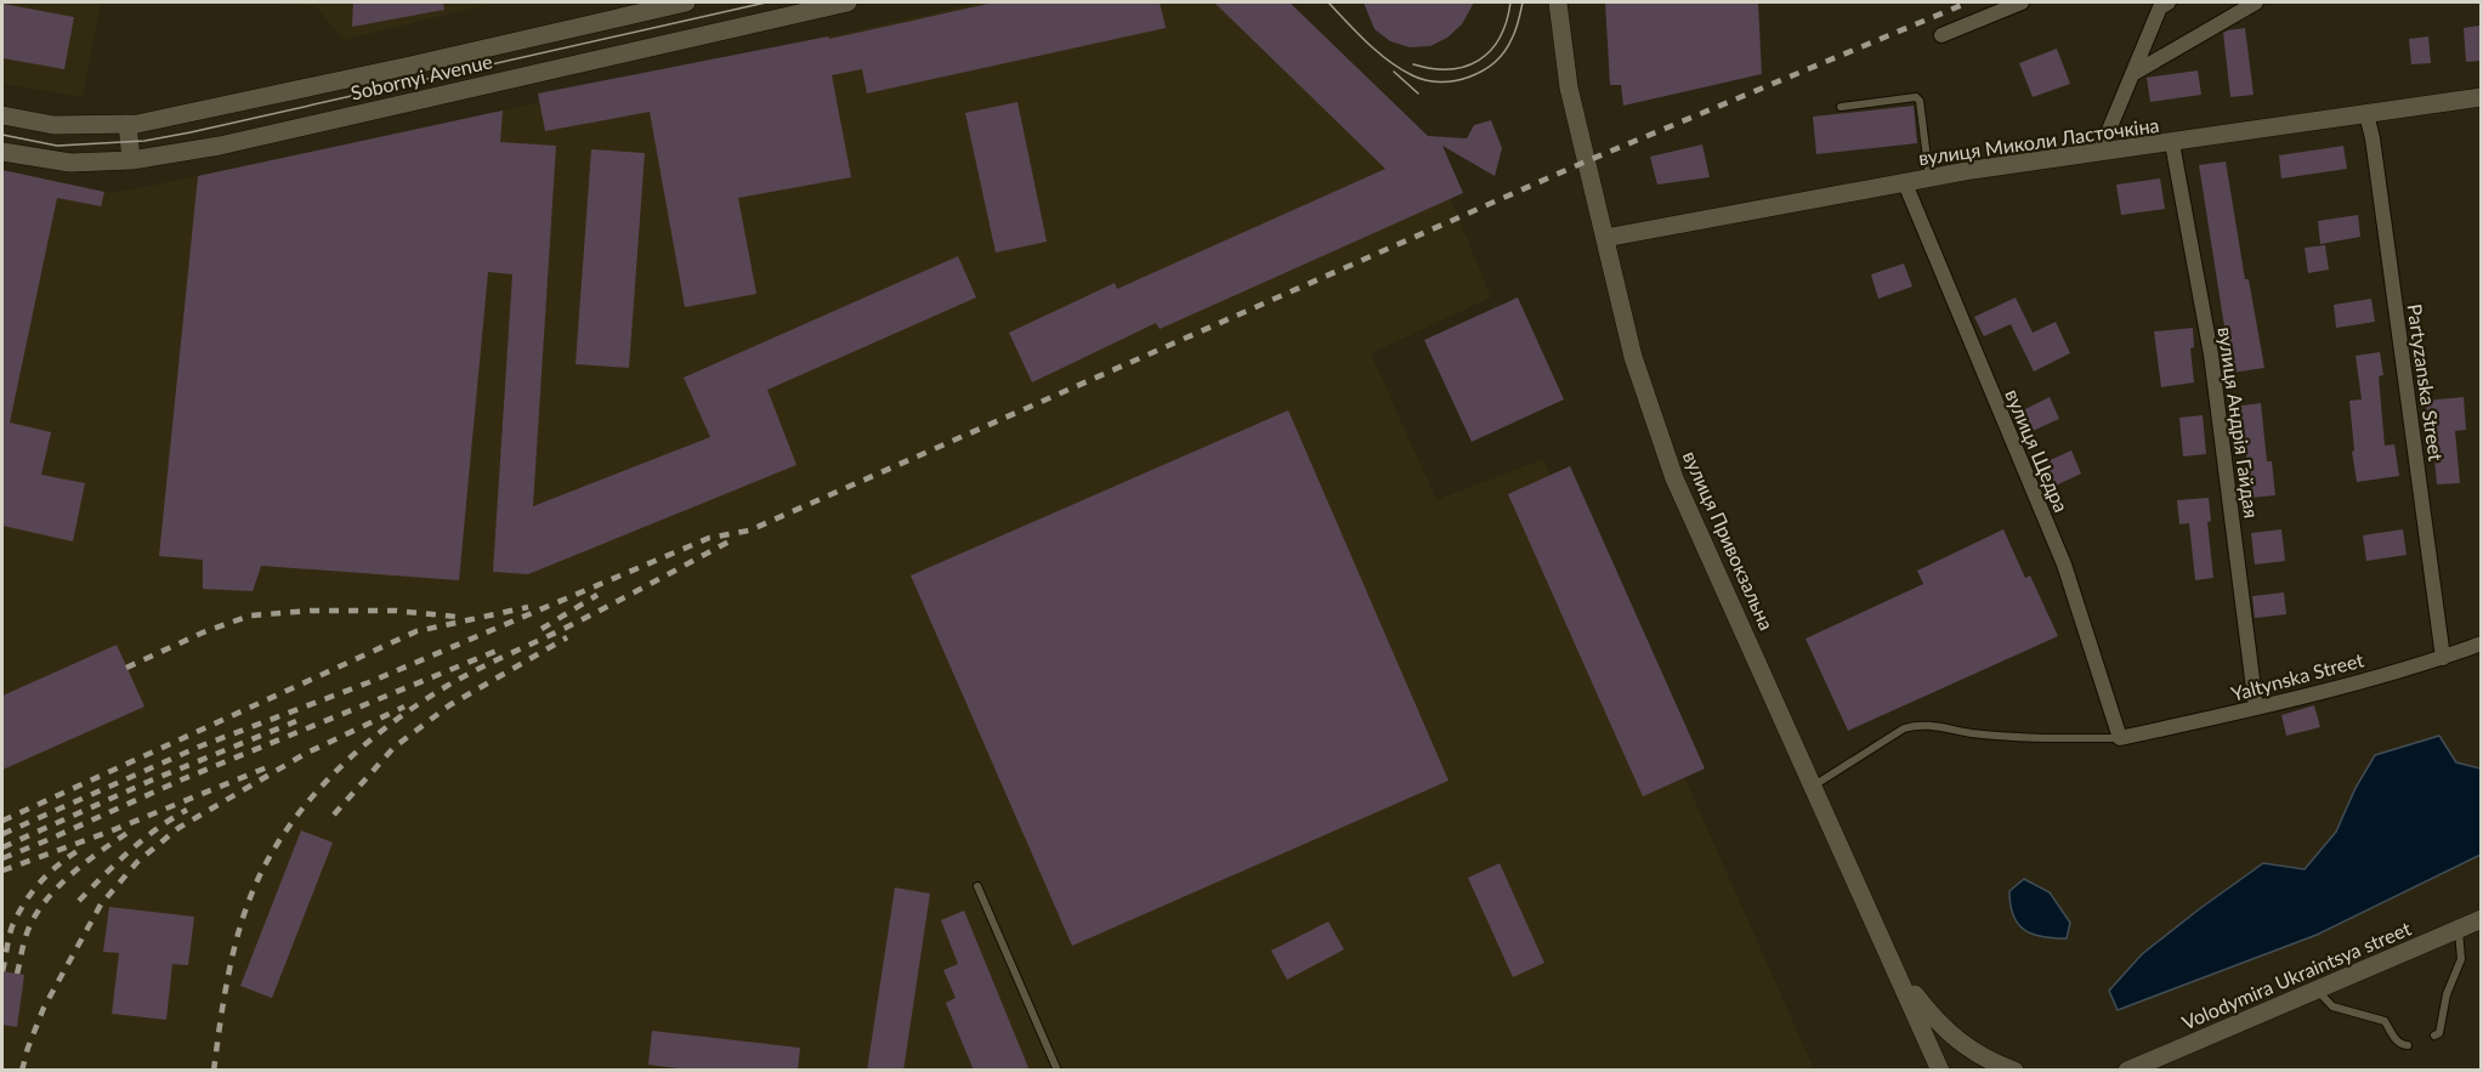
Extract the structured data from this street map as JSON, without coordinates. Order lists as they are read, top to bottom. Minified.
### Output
{"streets":{"main road":["Sobornyi Avenue","вулиця Миколи Ласточкіна","вулиця Привокзальна","Volodymira Ukraintsya street"],"street":["Partyzanska Street","вулиця Андрія Гайдая","вулиця Щедра","Yaltynska Street"]},"crossings":[["вулиця Миколи Ласточкіна","Partyzanska Street"],["вулиця Миколи Ласточкіна","вулиця Андрія Гайдая"],["вулиця Миколи Ласточкіна","вулиця Щедра"],["вулиця Миколи Ласточкіна","вулиця Привокзальна"],["Partyzanska Street","Yaltynska Street"],["вулиця Андрія Гайдая","Yaltynska Street"],["вулиця Щедра","Yaltynska Street"]]}
